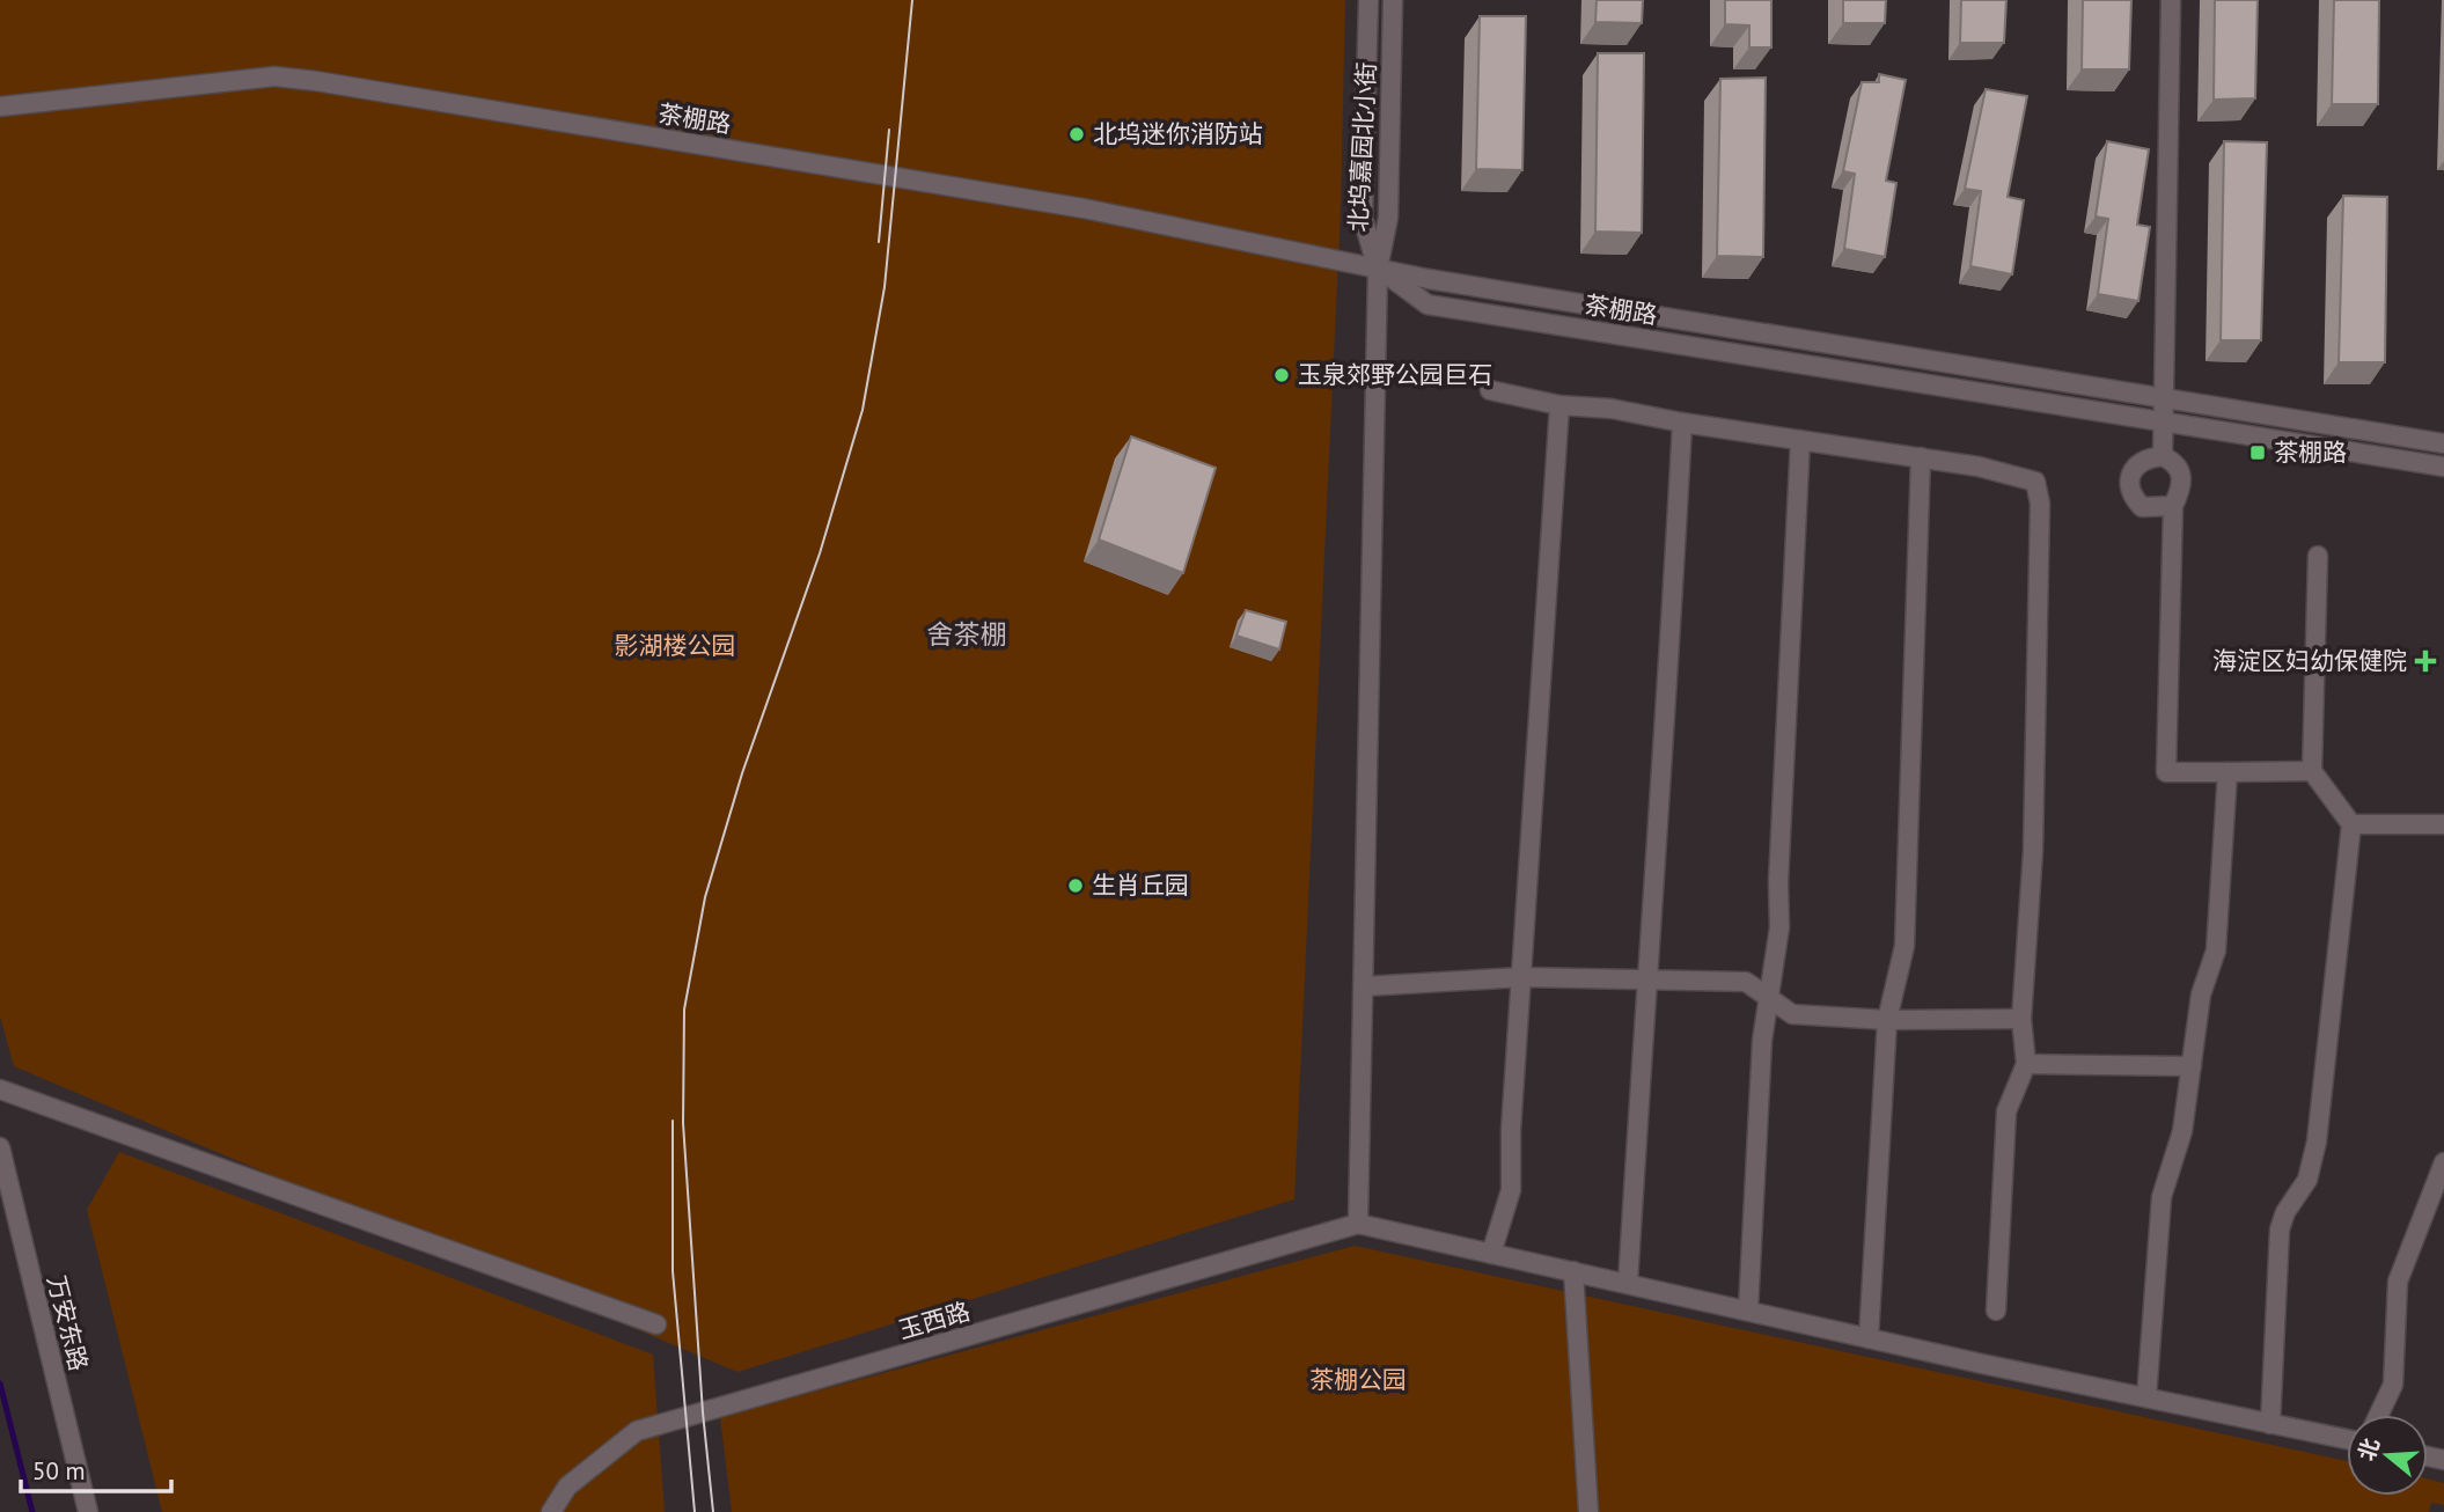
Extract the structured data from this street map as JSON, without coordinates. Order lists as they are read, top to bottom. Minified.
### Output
{"streets":{"street":["茶棚路","北坞嘉园北小街","玉西路","万安东路"]},"crossings":[["茶棚路","北坞嘉园北小街"]],"districts":["舍茶棚"],"parks":["影湖楼公园","茶棚公园"],"places":{"other":["北坞迷你消防站","玉泉郊野公园巨石","生肖丘园"],"transit":["茶棚路"],"health":["海淀区妇幼保健院"]},"scale_bar":"50 m","north":"left"}
